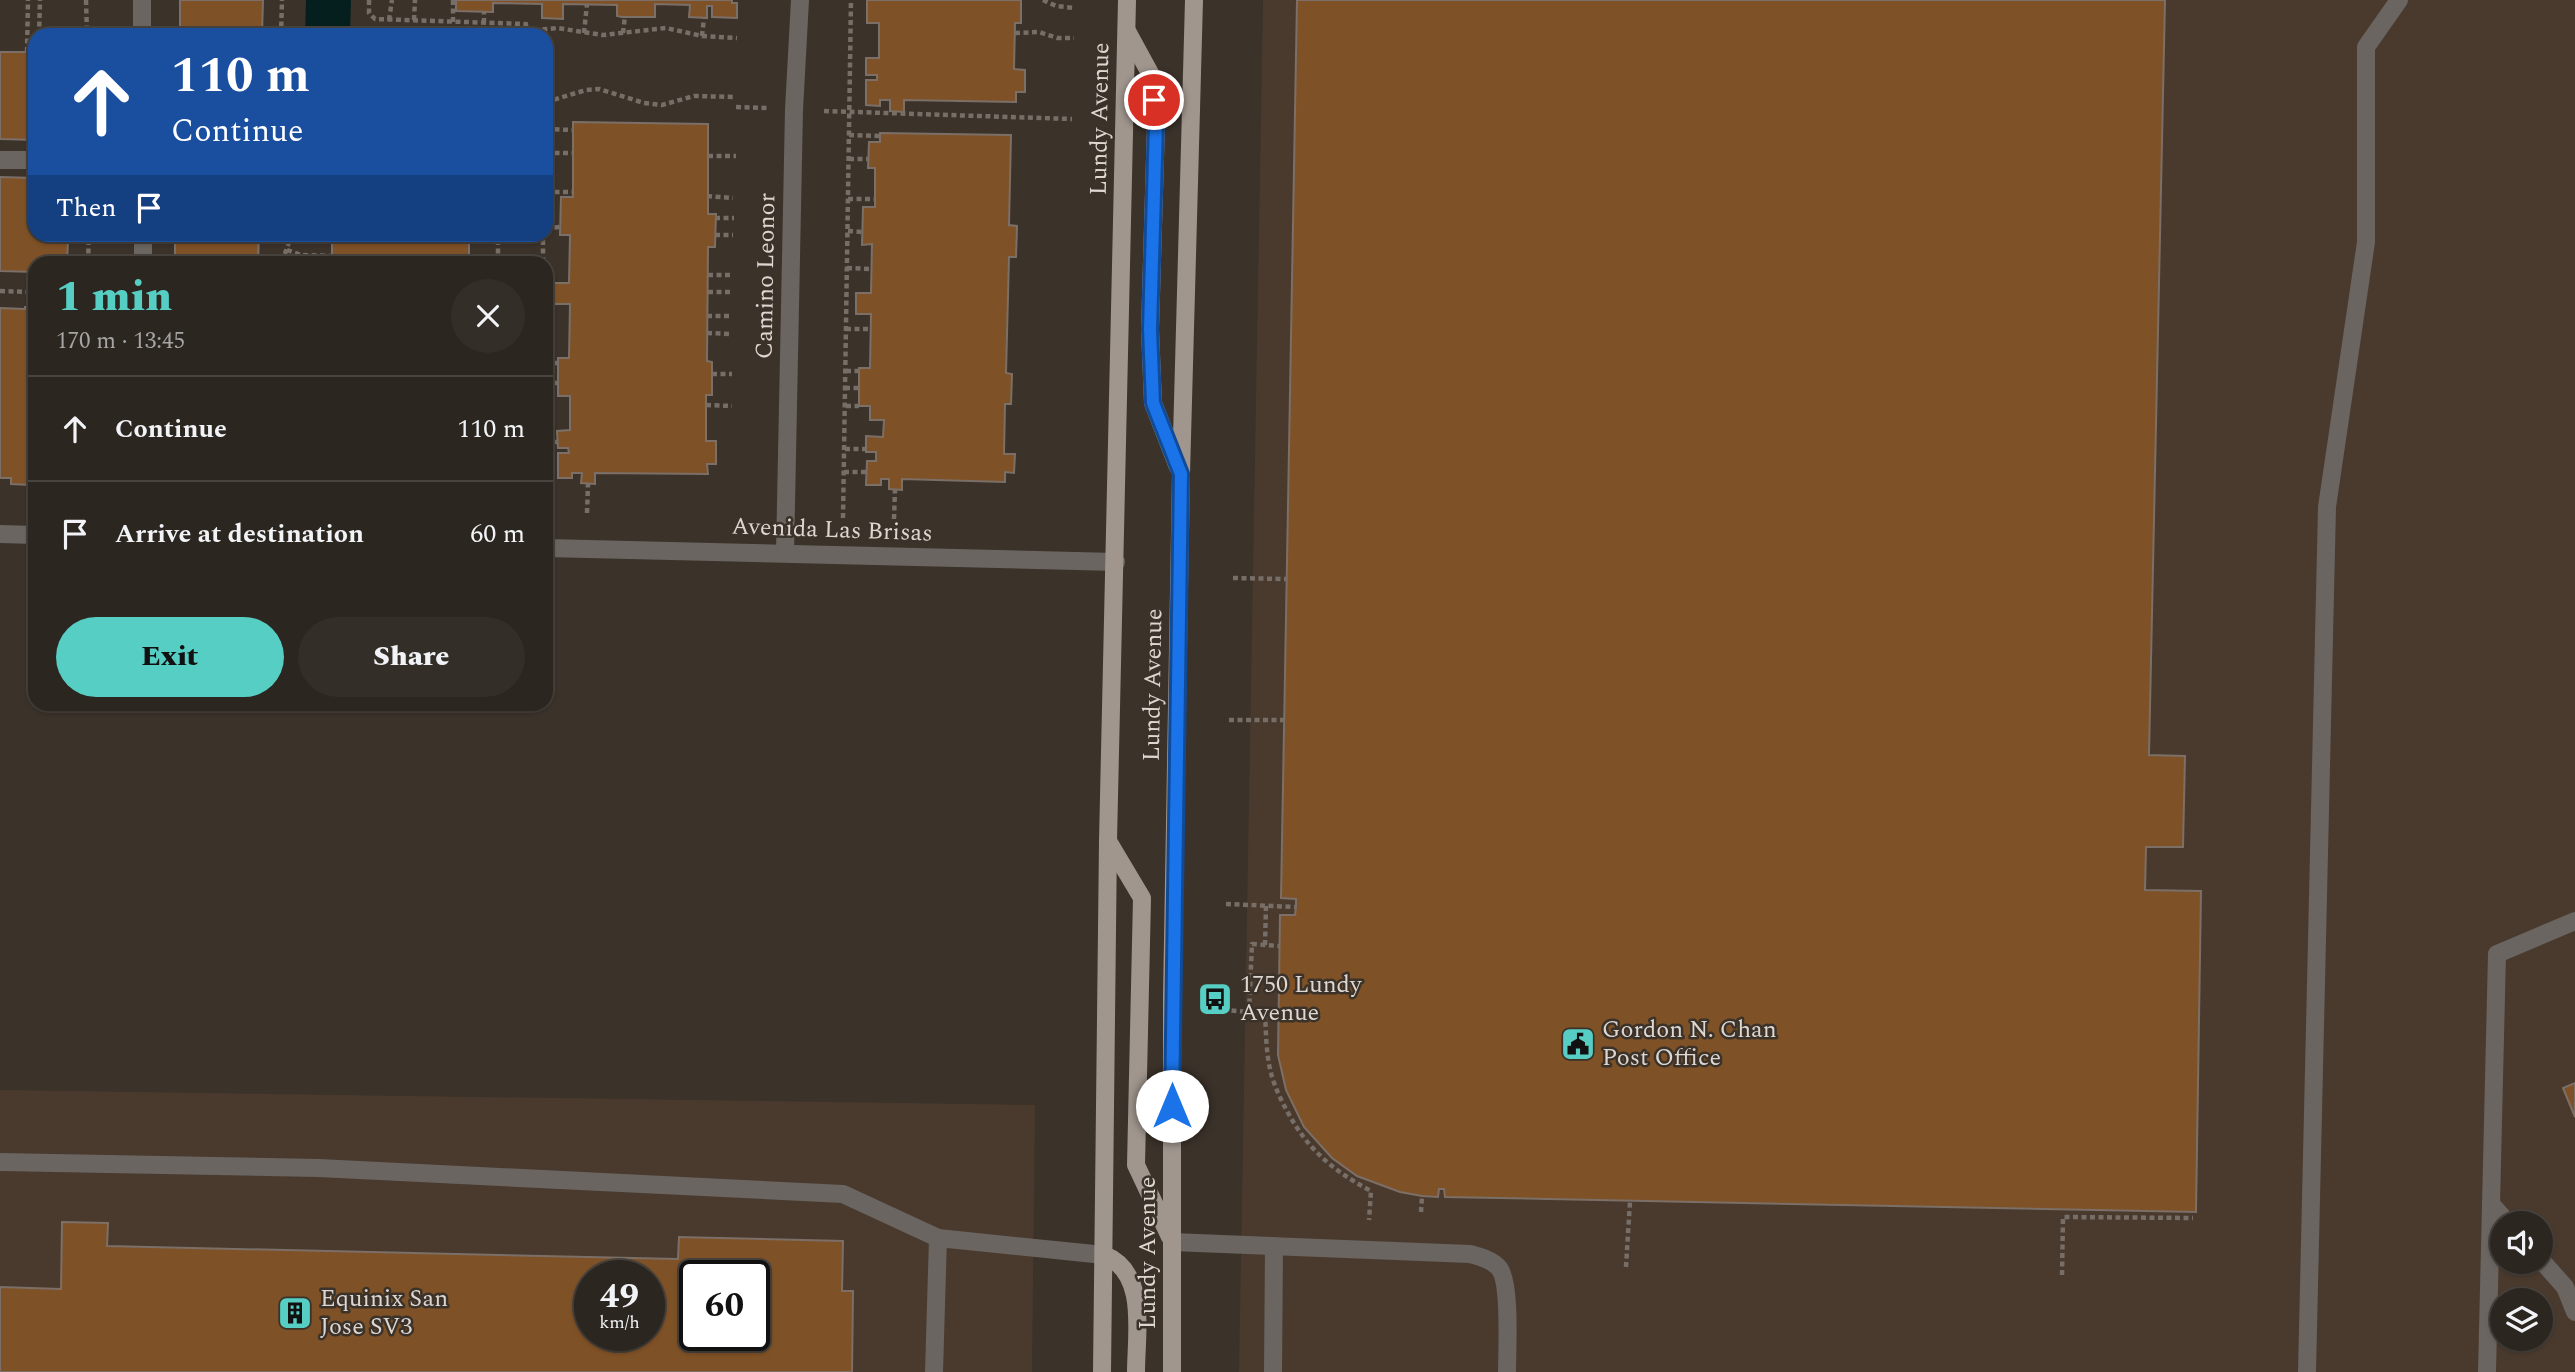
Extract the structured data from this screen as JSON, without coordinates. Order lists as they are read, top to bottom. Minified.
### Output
{"streets":{"main road":["Lundy Avenue"],"street":["Camino Leonor","Avenida Las Brisas"]},"crossings":[["Lundy Avenue","Avenida Las Brisas"],["Camino Leonor","Avenida Las Brisas"]],"places":{"bus stop":["1750 Lundy Avenue"],"public building":["Gordon N. Chan Post Office"],"building":["Equinix San Jose SV3"]},"page":{"turn":["110 m","Continue"],"then":"Then","heading":["1 min","170 m · 13:45"],"list":[{"name":"Continue","value":"110 m"},{"name":"Arrive at destination","value":"60 m"}],"buttons":["Exit","Share"],"speed":"49 km/h","limit":"60"}}
